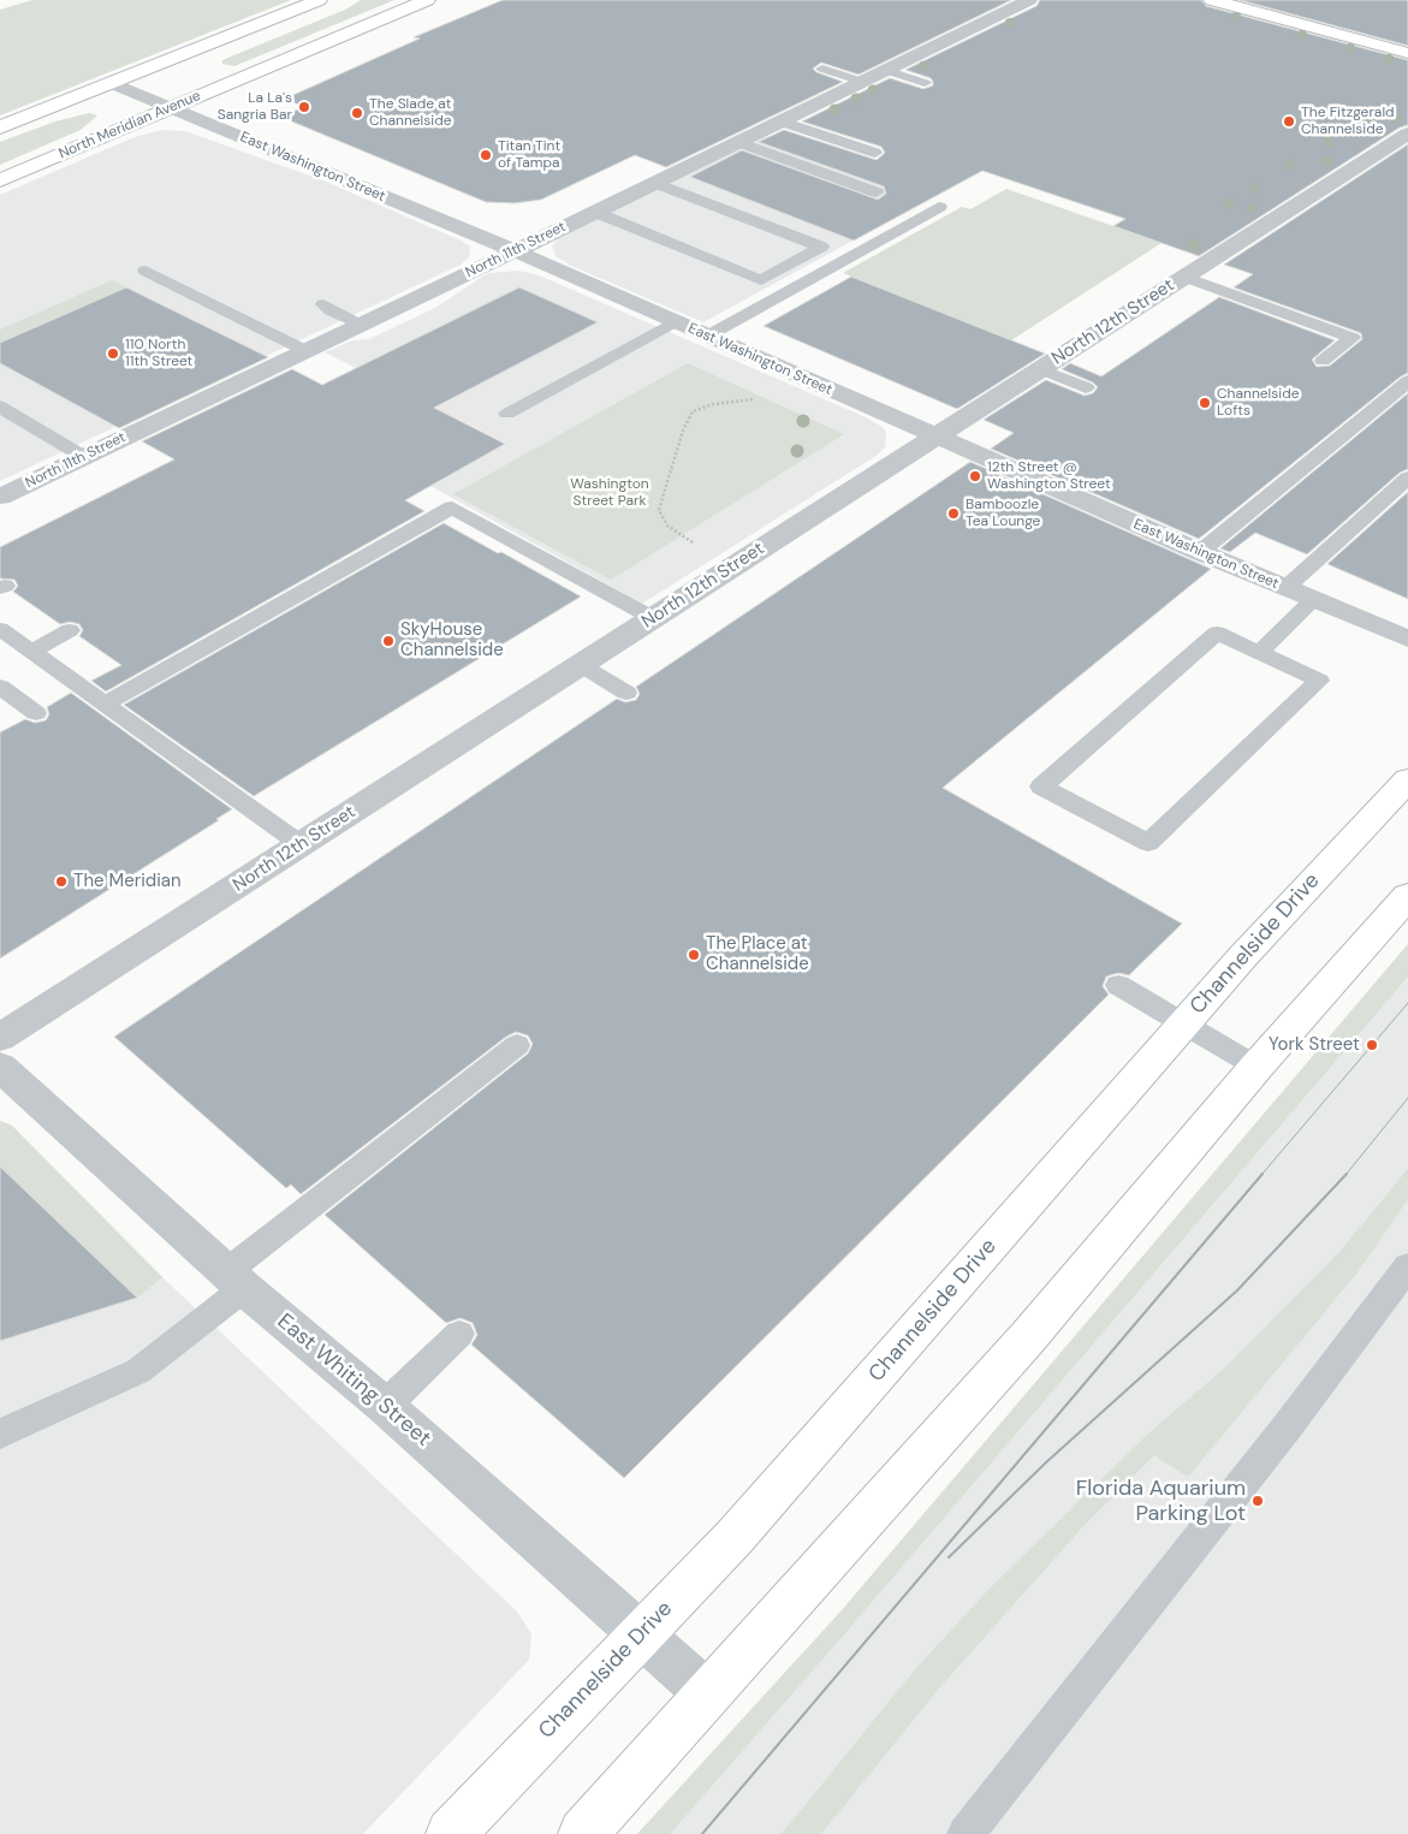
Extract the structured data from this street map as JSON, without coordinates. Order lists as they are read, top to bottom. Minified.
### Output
{"streets":{"main road":["North Meridian Avenue","Channelside Drive"],"street":["East Washington Street","North 11th Street","North 12th Street","East Whiting Street"]},"crossings":[["North Meridian Avenue","East Washington Street"],["East Washington Street","North 11th Street"],["East Washington Street","North 12th Street"],["Channelside Drive","East Whiting Street"]],"parks":["Washington Street Park"],"places":["La La's Sangria Bar","The Slade at Channelside","The Fitzgerald Channelside","Titan Tint of Tampa","110 North 11th Street","Channelside Lofts","12th Street @ Washington Street","Bamboozle Tea Lounge","SkyHouse Channelside","The Meridian","The Place at Channelside","York Street","Florida Aquarium Parking Lot"]}
